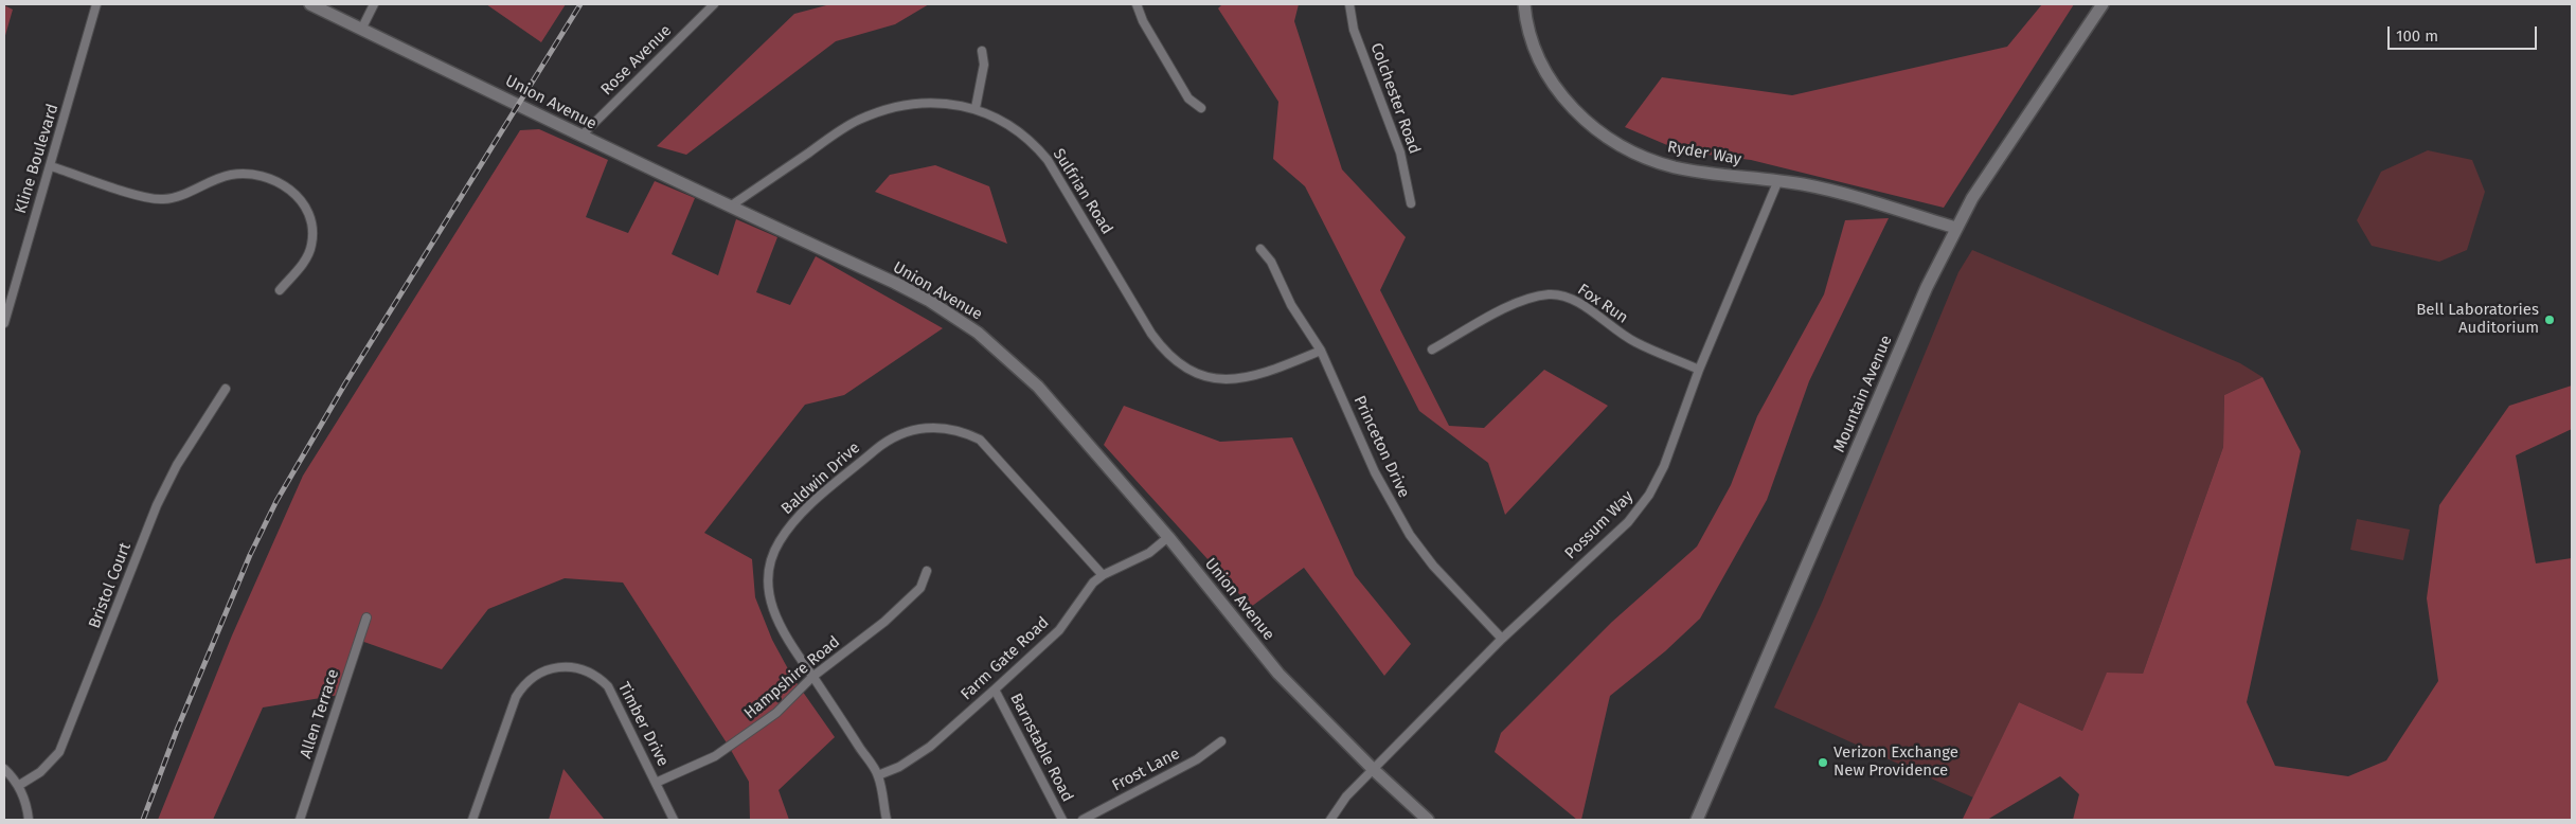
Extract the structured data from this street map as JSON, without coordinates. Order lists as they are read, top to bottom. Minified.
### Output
{"streets":{"main road":["Union Avenue","Ryder Way","Mountain Avenue"],"street":["Rose Avenue","Colchester Road","Kline Boulevard","Sulfrian Road","Fox Run","Princeton Drive","Baldwin Drive","Possum Way","Bristol Court","Farm Gate Road","Hampshire Road","Allen Terrace","Timber Drive","Barnstable Road","Frost Lane"]},"crossings":[["Rose Avenue","Union Avenue"],["Union Avenue","Sulfrian Road"],["Union Avenue","Possum Way"],["Union Avenue","Farm Gate Road"],["Ryder Way","Mountain Avenue"],["Ryder Way","Possum Way"],["Sulfrian Road","Princeton Drive"],["Fox Run","Possum Way"],["Princeton Drive","Possum Way"],["Baldwin Drive","Farm Gate Road"],["Baldwin Drive","Hampshire Road"],["Farm Gate Road","Barnstable Road"],["Hampshire Road","Timber Drive"]],"places":["Bell Laboratories Auditorium","Verizon Exchange New Providence"],"scale_bar":"100 m"}
